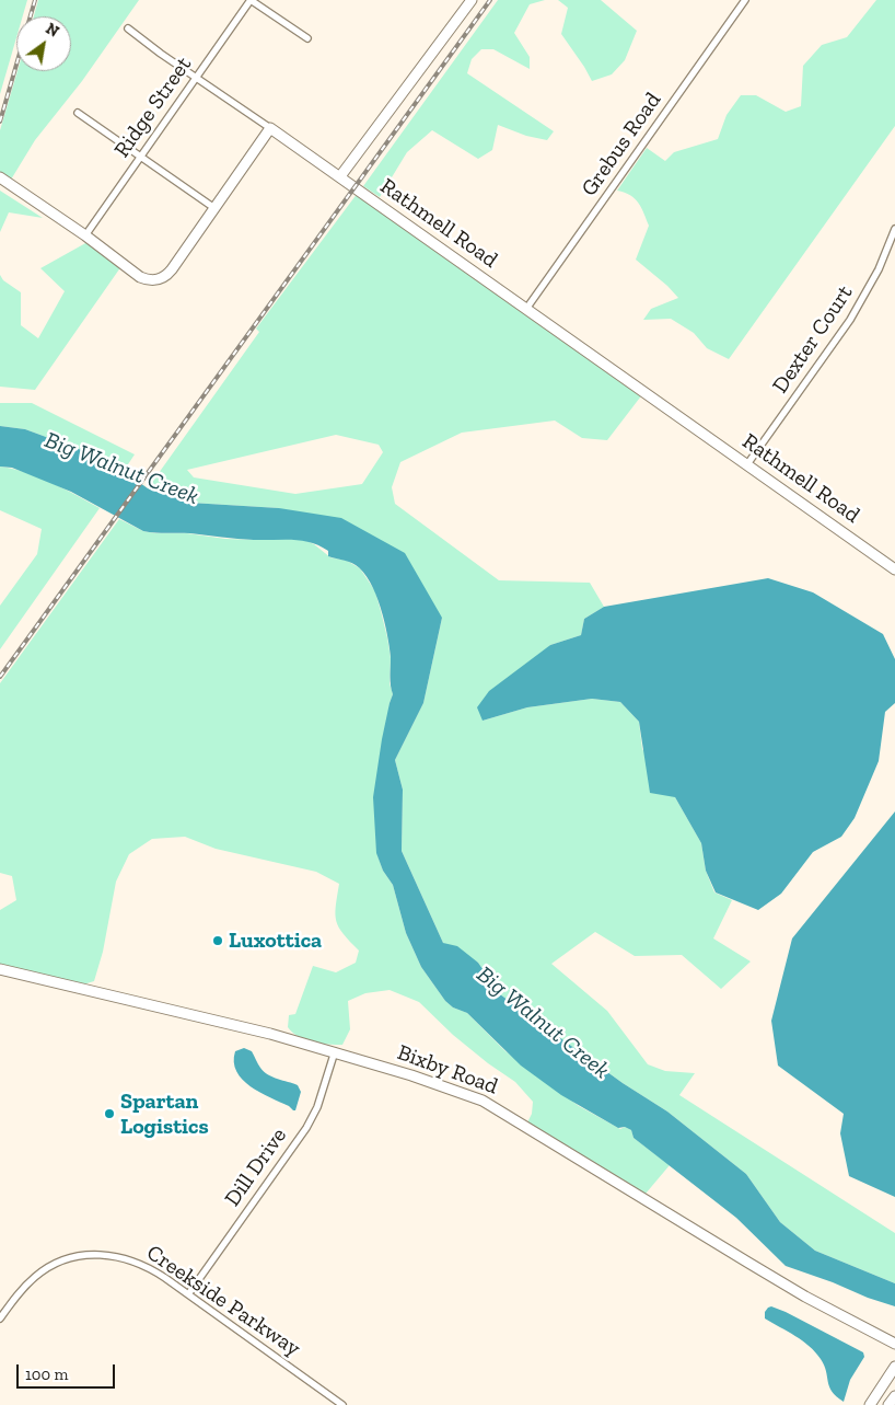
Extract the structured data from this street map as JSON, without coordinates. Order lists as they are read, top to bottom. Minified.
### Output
{"streets":{"street":["Ridge Street","Grebus Road","Rathmell Road","Dexter Court","Bixby Road","Dill Drive","Creekside Parkway"]},"crossings":[["Grebus Road","Rathmell Road"],["Rathmell Road","Dexter Court"],["Bixby Road","Dill Drive"],["Dill Drive","Creekside Parkway"]],"water":["Big Walnut Creek"],"places":["Luxottica","Spartan Logistics"],"scale_bar":"100 m","north":"top right"}
